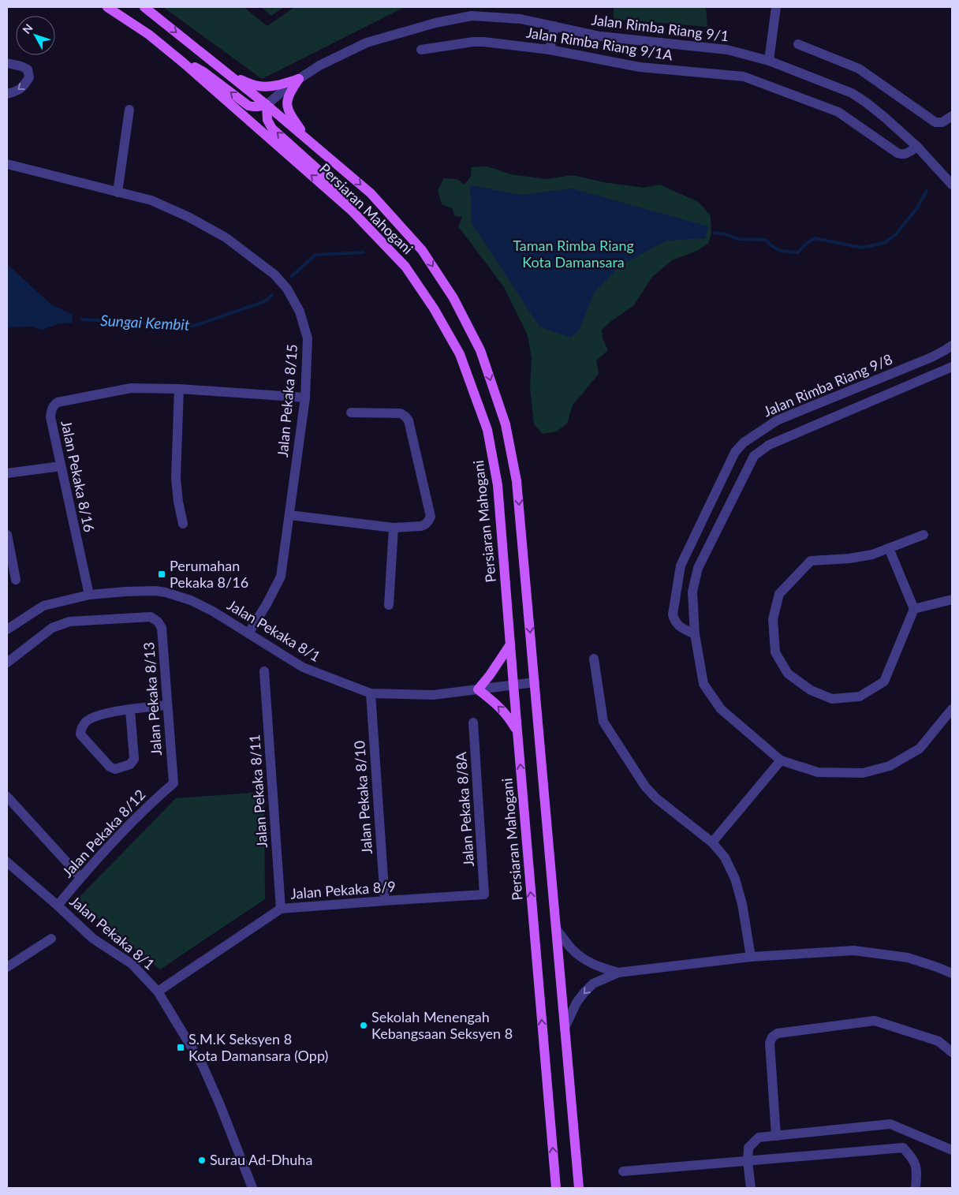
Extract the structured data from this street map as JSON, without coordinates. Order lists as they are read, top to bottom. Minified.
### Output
{"streets":{"main road":["Persiaran Mahogani"],"street":["Jalan Rimba Riang 9/1","Jalan Rimba Riang 9/1A","Jalan Rimba Riang 9/8","Jalan Pekaka 8/15","Jalan Pekaka 8/16","Jalan Pekaka 8/1","Jalan Pekaka 8/13","Jalan Pekaka 8/11","Jalan Pekaka 8/10","Jalan Pekaka 8/8A","Jalan Pekaka 8/12","Jalan Pekaka 8/9"]},"crossings":[["Jalan Rimba Riang 9/1","Jalan Rimba Riang 9/1A"],["Persiaran Mahogani","Jalan Pekaka 8/1"],["Jalan Pekaka 8/15","Jalan Pekaka 8/16"],["Jalan Pekaka 8/15","Jalan Pekaka 8/1"],["Jalan Pekaka 8/16","Jalan Pekaka 8/1"],["Jalan Pekaka 8/1","Jalan Pekaka 8/10"],["Jalan Pekaka 8/1","Jalan Pekaka 8/12"],["Jalan Pekaka 8/1","Jalan Pekaka 8/9"],["Jalan Pekaka 8/13","Jalan Pekaka 8/12"],["Jalan Pekaka 8/11","Jalan Pekaka 8/9"],["Jalan Pekaka 8/10","Jalan Pekaka 8/9"],["Jalan Pekaka 8/8A","Jalan Pekaka 8/9"]],"water":["Sungai Kembit"],"parks":["Taman Rimba Riang Kota Damansara"],"places":{"transit":["Perumahan Pekaka 8/16","S.M.K Seksyen 8 Kota Damansara (Opp)"],"other":["Sekolah Menengah Kebangsaan Seksyen 8","Surau Ad-Dhuha"]},"north":"top left"}
